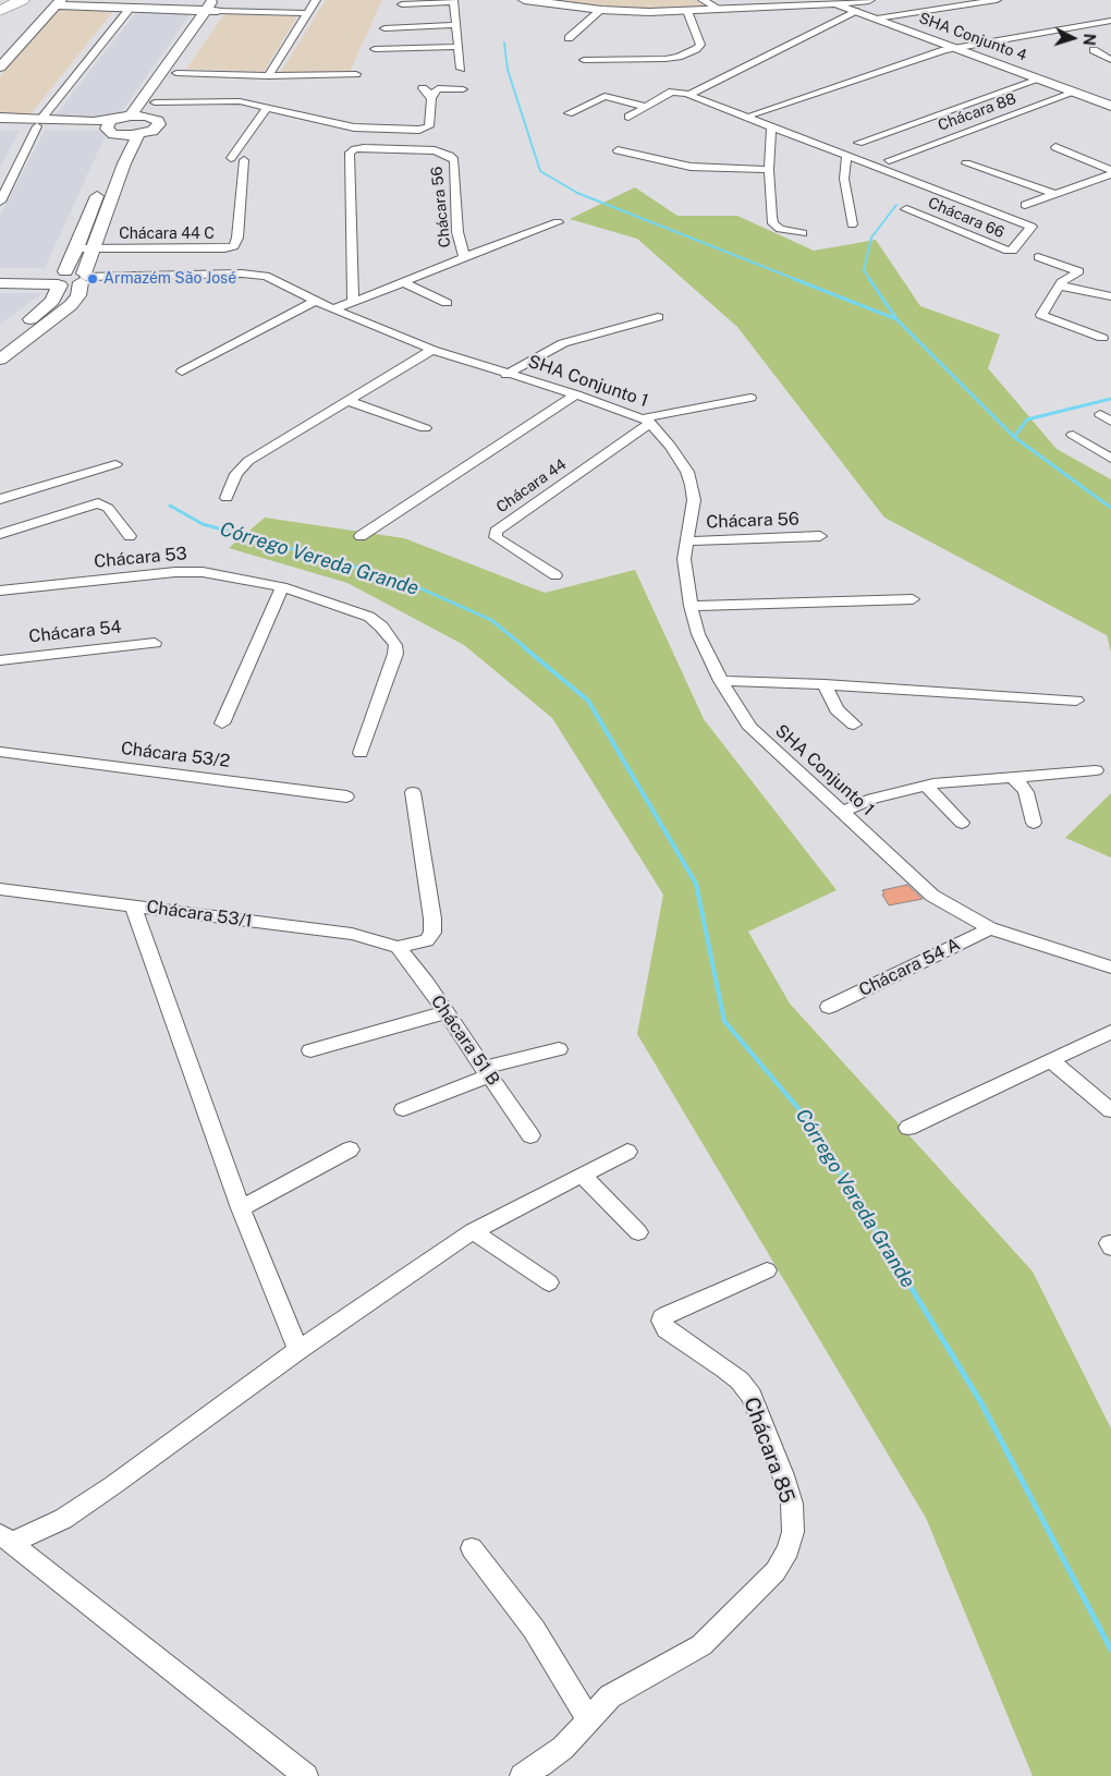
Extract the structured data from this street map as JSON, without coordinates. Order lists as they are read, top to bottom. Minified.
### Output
{"streets":{"street":["SHA Conjunto 4","Chácara 88","Chácara 56","Chácara 66","Chácara 44 C","SHA Conjunto 1","Chácara 44","Chácara 53","Chácara 54","Chácara 53/2","Chácara 53/1","Chácara 54 A","Chácara 51 B","Chácara 85"]},"crossings":[["SHA Conjunto 4","Chácara 88"],["Chácara 56","SHA Conjunto 1"],["SHA Conjunto 1","Chácara 44"],["SHA Conjunto 1","Chácara 54 A"],["Chácara 53/1","Chácara 51 B"]],"water":["Córrego Vereda Grande"],"places":["Armazém São José"],"north":"right"}
